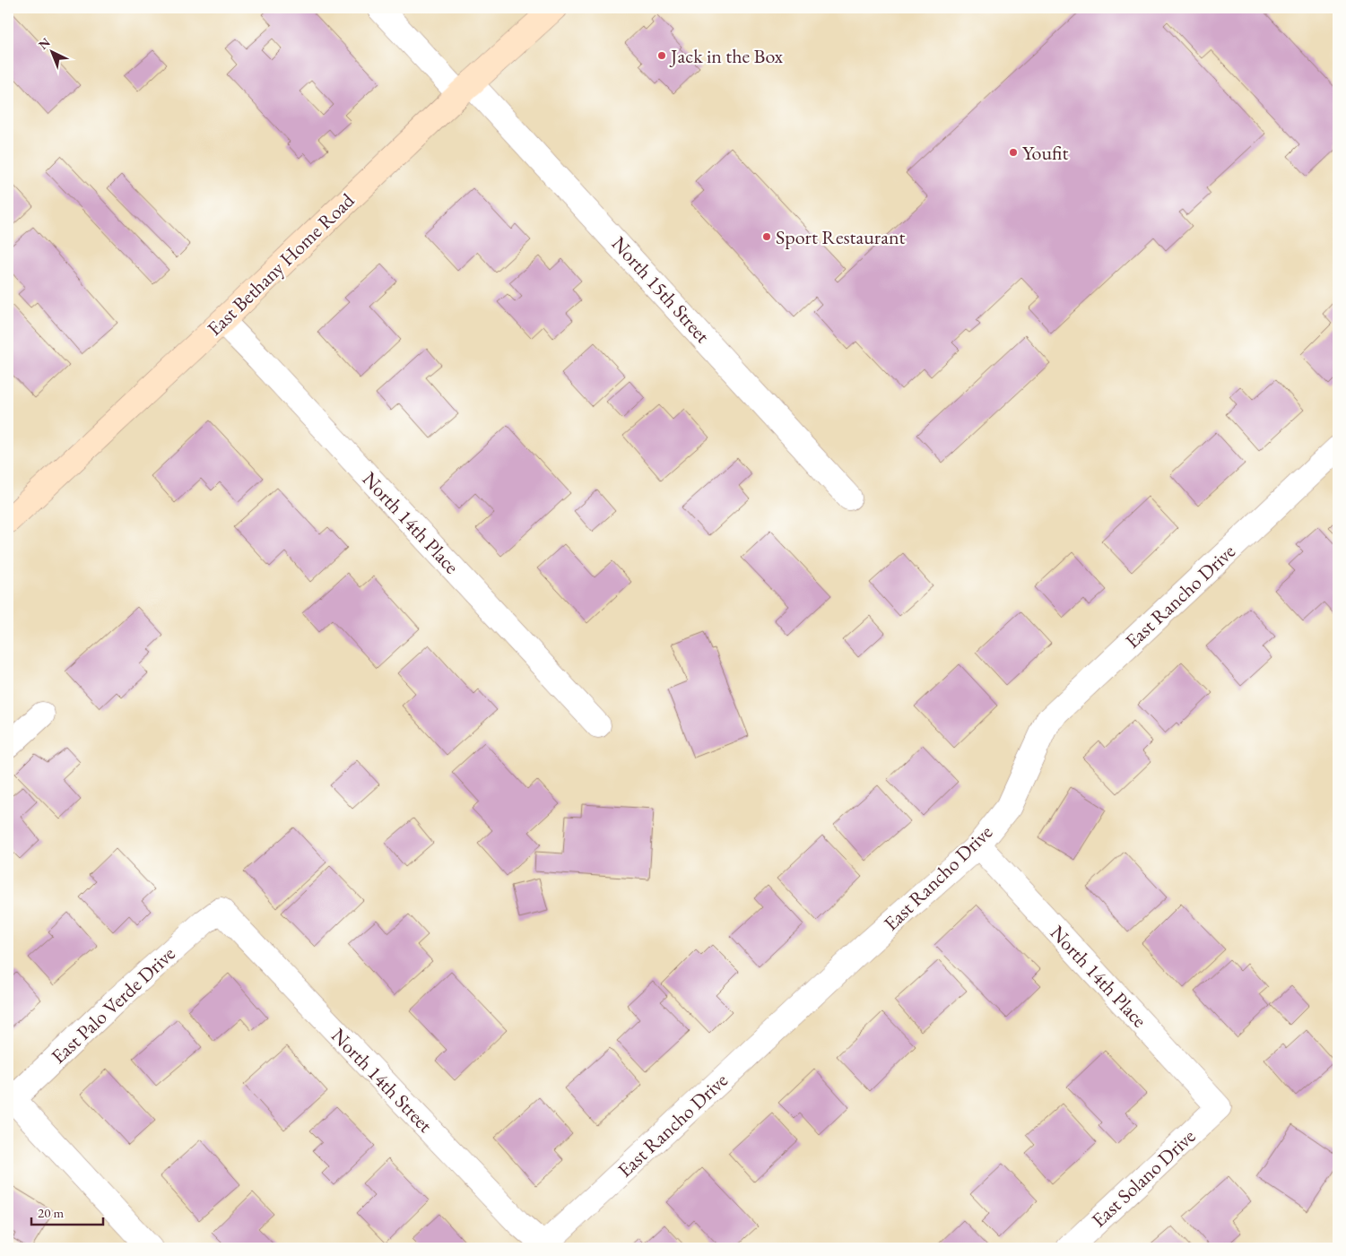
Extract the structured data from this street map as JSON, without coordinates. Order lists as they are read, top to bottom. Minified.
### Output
{"streets":{"main road":["East Bethany Home Road"],"street":["North 15th Street","North 14th Place","East Rancho Drive","East Palo Verde Drive","North 14th Street","East Solano Drive"]},"crossings":[["East Bethany Home Road","North 15th Street"],["East Bethany Home Road","North 14th Place"],["North 14th Place","East Rancho Drive"],["North 14th Place","East Solano Drive"],["East Rancho Drive","North 14th Street"],["East Palo Verde Drive","North 14th Street"]],"places":["Jack in the Box","Youfit","Sport Restaurant"],"scale_bar":"20 m","north":"top left"}
